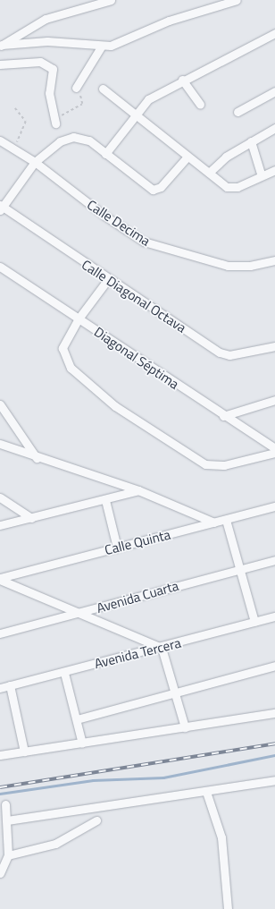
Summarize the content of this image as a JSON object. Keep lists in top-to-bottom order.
{
  "streets": {
    "street": [
      "Calle Decima",
      "Calle Diagonal Octava",
      "Diagonal Séptima",
      "Calle Quinta",
      "Avenida Cuarta",
      "Avenida Tercera"
    ]
  }
}
